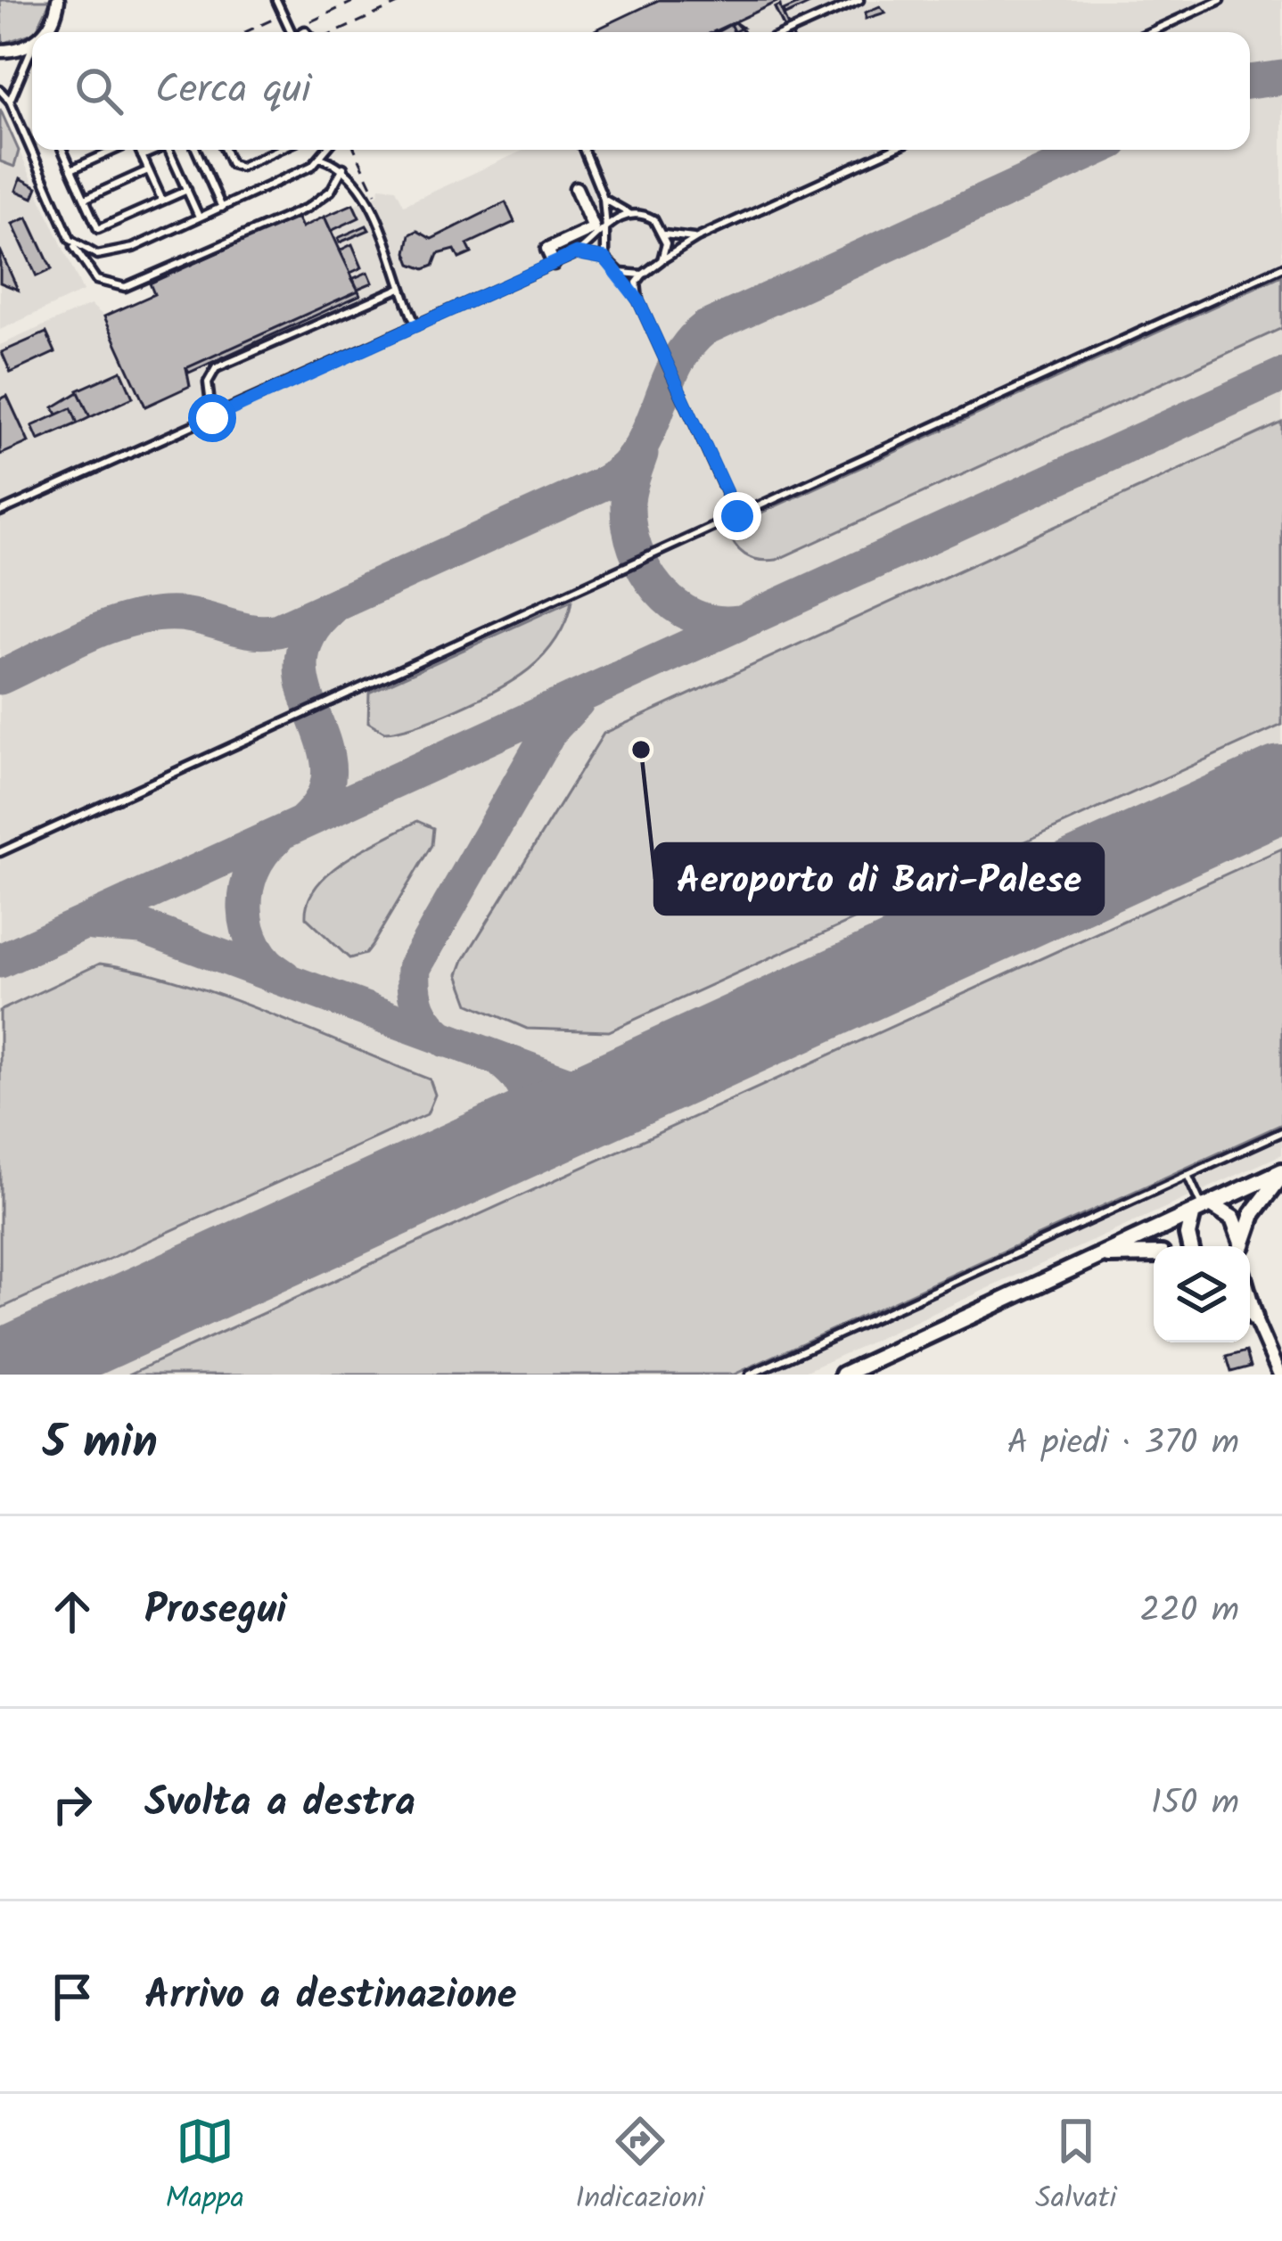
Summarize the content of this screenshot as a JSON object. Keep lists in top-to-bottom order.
{
  "places": ["Aeroporto di Bari-Palese"],
  "page": {
    "search": "Cerca qui",
    "heading": ["5 min", "A piedi · 370 m"],
    "list": [
      ["Prosegui", "220 m"],
      ["Svolta a destra", "150 m"],
      "Arrivo a destinazione"
    ],
    "nav": ["Mappa", "Indicazioni", "Salvati"]
  }
}
